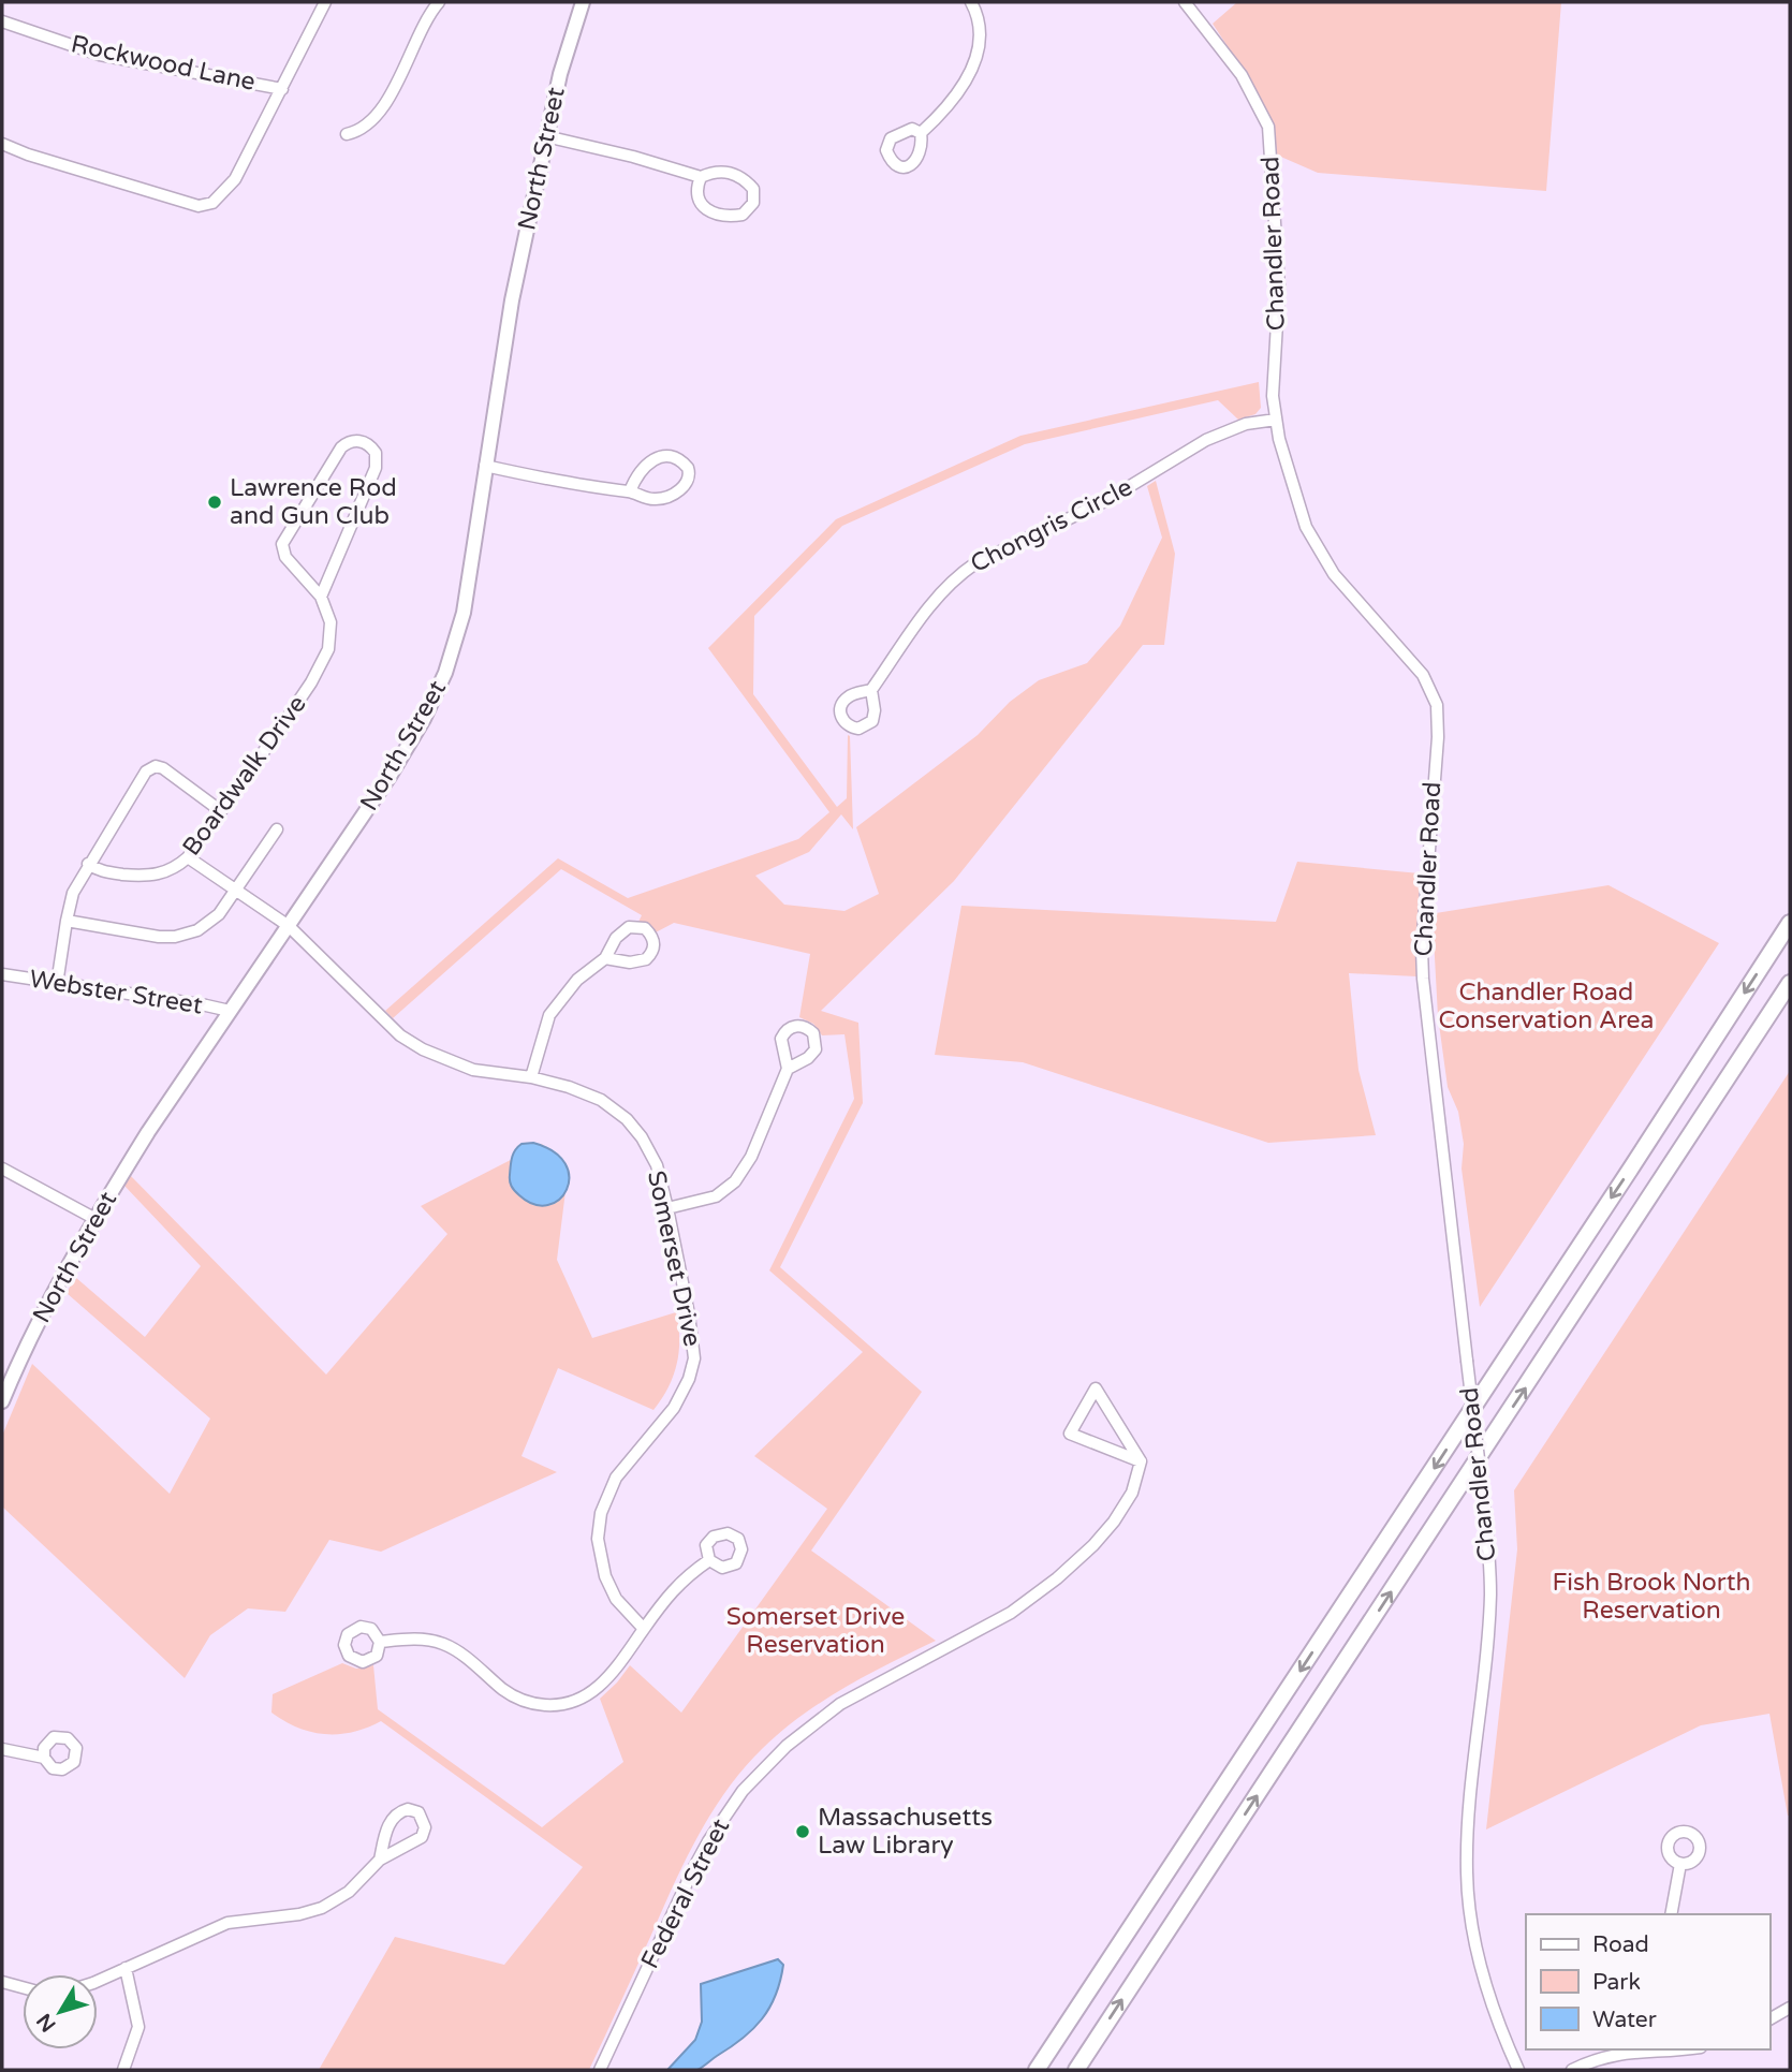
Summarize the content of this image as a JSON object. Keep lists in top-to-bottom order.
{
  "streets": {
    "main road": ["North Street"],
    "street": [
      "Rockwood Lane",
      "Chandler Road",
      "Chongris Circle",
      "Boardwalk Drive",
      "Webster Street",
      "Somerset Drive",
      "Federal Street"
    ]
  },
  "crossings": [
    ["North Street", "Webster Street"],
    ["North Street", "Somerset Drive"],
    ["Chandler Road", "Chongris Circle"],
    ["Boardwalk Drive", "Somerset Drive"]
  ],
  "parks": ["Chandler Road Conservation Area", "Fish Brook North Reservation", "Somerset Drive Reservation"],
  "places": ["Lawrence Rod and Gun Club", "Massachusetts Law Library"],
  "legend": ["Road", "Park", "Water"],
  "north": "bottom left"
}
